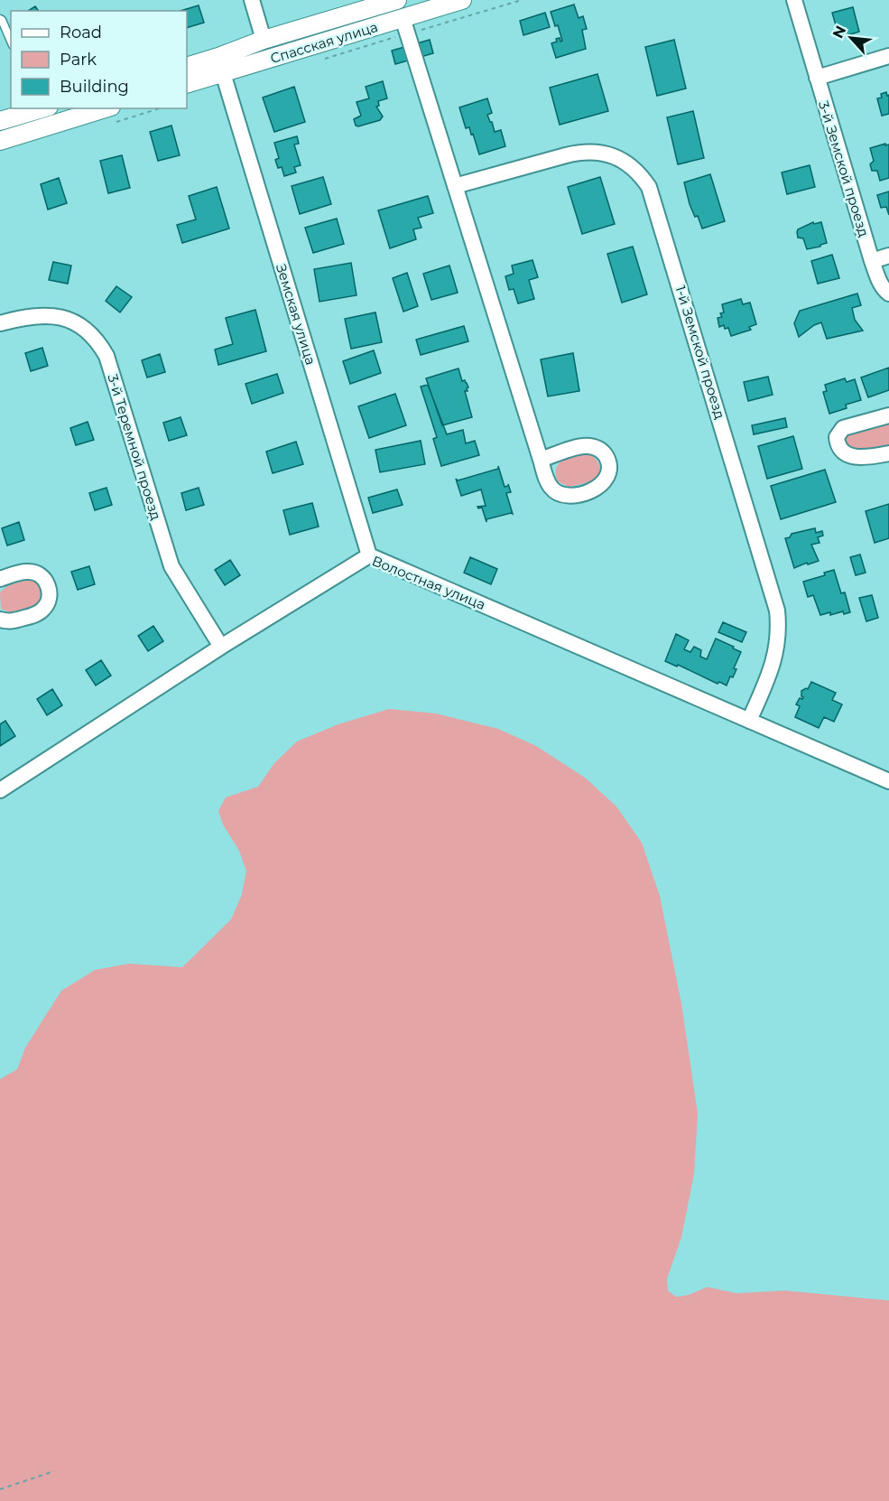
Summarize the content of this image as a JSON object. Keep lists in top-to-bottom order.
{
  "streets": {
    "street": [
      "Спасская улица",
      "3-й Земской проезд",
      "Земская улица",
      "1-й Земской проезд",
      "3-й Теремной проезд",
      "Волостная улица"
    ]
  },
  "crossings": [
    ["Спасская улица", "Земская улица"],
    ["Земская улица", "Волостная улица"],
    ["1-й Земской проезд", "Волостная улица"],
    ["3-й Теремной проезд", "Волостная улица"]
  ],
  "legend": ["Road", "Park", "Building"],
  "north": "top left"
}
